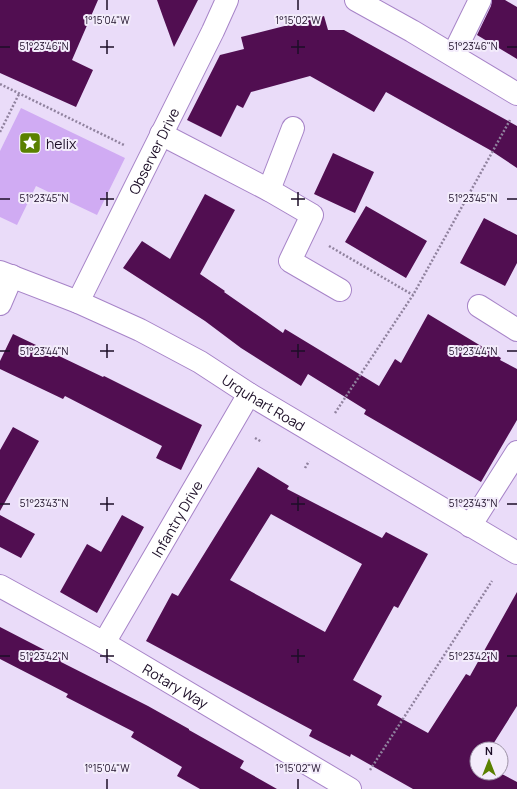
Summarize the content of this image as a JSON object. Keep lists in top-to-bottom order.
{
  "streets": {
    "street": [
      "Observer Drive",
      "Urquhart Road",
      "Infantry Drive",
      "Rotary Way"
    ]
  },
  "crossings": [
    ["Observer Drive", "Urquhart Road"],
    ["Urquhart Road", "Infantry Drive"],
    ["Infantry Drive", "Rotary Way"]
  ],
  "places": {
    "place": ["helix"]
  },
  "north": "top",
  "coordinates": [
    "1°15'04\"W",
    "1°15'02\"W",
    "51°23'46\"N",
    "51°23'45\"N",
    "51°23'44\"N",
    "51°23'43\"N",
    "51°23'42\"N"
  ]
}
